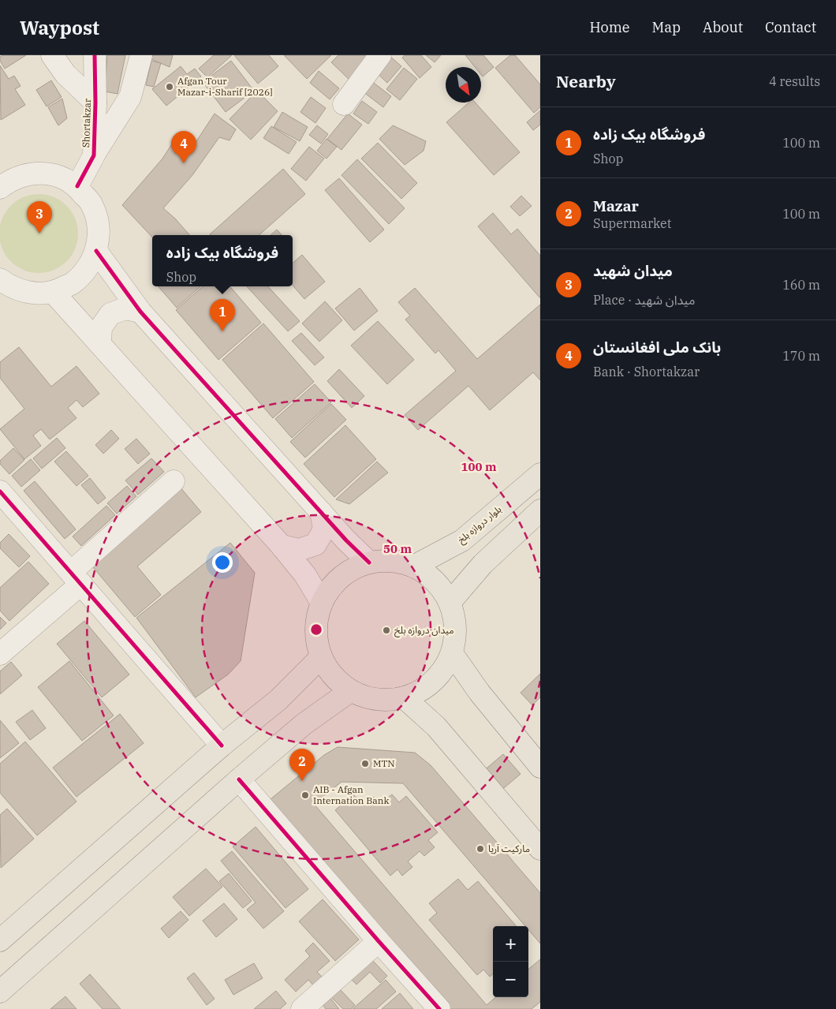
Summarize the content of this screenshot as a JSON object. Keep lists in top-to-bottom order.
{
  "streets": {
    "main road": ["بلوار دروازه بلخ"],
    "street": ["Shortakzar"]
  },
  "places": [
    "Afgan Tour Mazar-i-Sharif [2026]",
    "میدان دروازه بلخ",
    "MTN",
    "AIB - Afgan Internation Bank",
    "مارکیت آریا"
  ],
  "north": "bottom right",
  "page": {
    "header": "Waypost",
    "nav": [
      "Home",
      "Map",
      "About",
      "Contact"
    ],
    "heading": ["Nearby", "4 results"],
    "list": [
      {
        "mark": "1",
        "name": "فروشگاه بیک زاده",
        "note": "Shop",
        "value": "100 m"
      },
      {
        "mark": "2",
        "name": "Mazar",
        "note": "Supermarket",
        "value": "100 m"
      },
      {
        "mark": "3",
        "name": "میدان شهید",
        "note": "Place · میدان شهید",
        "value": "160 m"
      },
      {
        "mark": "4",
        "name": "بانک ملی افغانستان",
        "note": "Bank · Shortakzar",
        "value": "170 m"
      }
    ],
    "pins": [
      "4",
      "3",
      "1",
      "2"
    ],
    "popup": ["فروشگاه بیک زاده", "Shop"],
    "map_buttons": ["+", "−"]
  },
  "rings": ["100 m", "50 m"]
}
